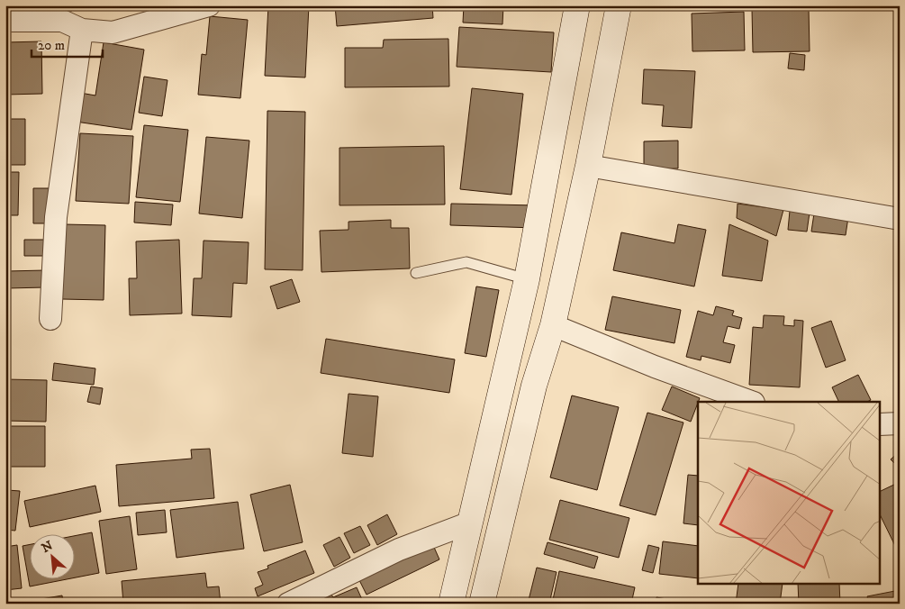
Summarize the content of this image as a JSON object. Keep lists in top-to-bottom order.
{
  "scale_bar": "20 m",
  "north": "top left"
}
